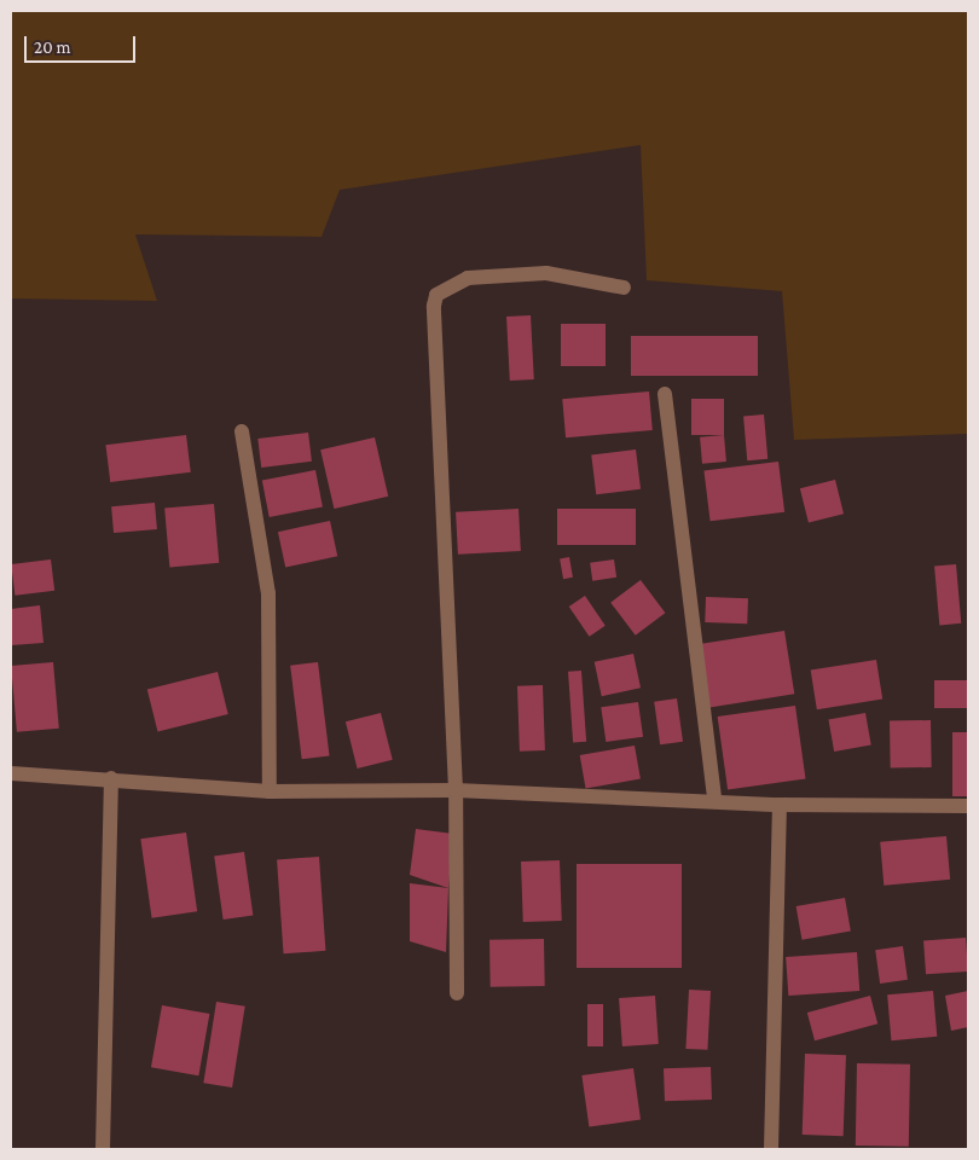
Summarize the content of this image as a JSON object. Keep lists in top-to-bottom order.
{
  "scale_bar": "20 m"
}
